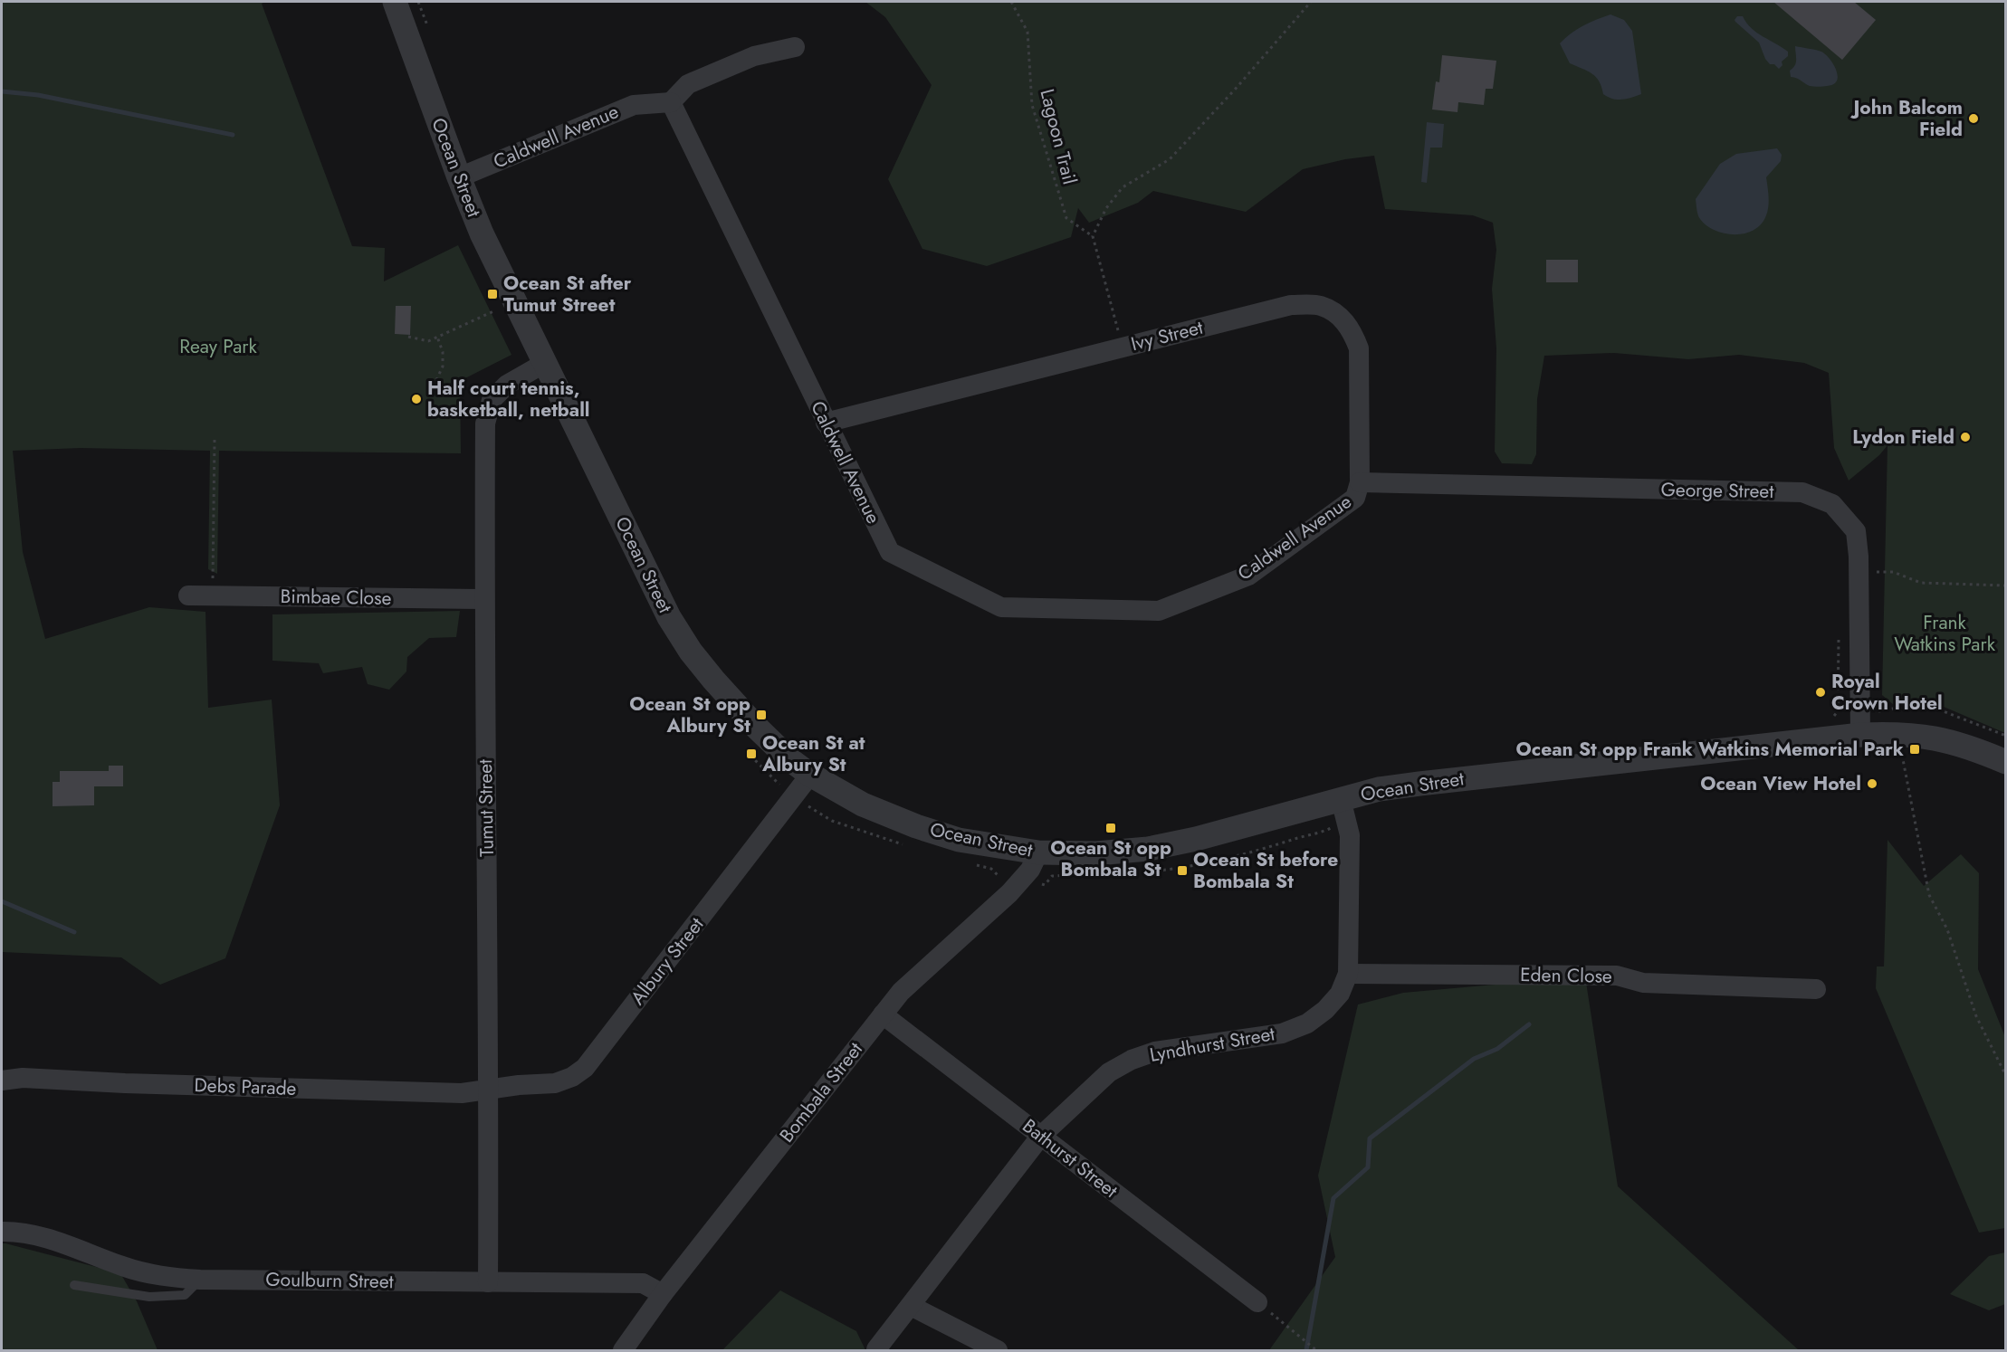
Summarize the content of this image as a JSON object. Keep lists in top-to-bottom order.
{
  "streets": {
    "street": [
      "Caldwell Avenue",
      "Ocean Street",
      "Ivy Street",
      "George Street",
      "Bimbae Close",
      "Tumut Street",
      "Albury Street",
      "Eden Close",
      "Lyndhurst Street",
      "Debs Parade",
      "Bombala Street",
      "Bathurst Street",
      "Goulburn Street"
    ],
    "path": ["Lagoon Trail"]
  },
  "crossings": [
    ["Caldwell Avenue", "Ocean Street"],
    ["Caldwell Avenue", "Ivy Street"],
    ["Caldwell Avenue", "George Street"],
    ["Ocean Street", "George Street"],
    ["Ocean Street", "Tumut Street"],
    ["Ocean Street", "Albury Street"],
    ["Ocean Street", "Lyndhurst Street"],
    ["Ocean Street", "Bombala Street"],
    ["Ivy Street", "George Street"],
    ["Bimbae Close", "Tumut Street"],
    ["Tumut Street", "Albury Street"],
    ["Tumut Street", "Debs Parade"],
    ["Tumut Street", "Goulburn Street"],
    ["Albury Street", "Debs Parade"],
    ["Eden Close", "Lyndhurst Street"],
    ["Lyndhurst Street", "Bathurst Street"],
    ["Bombala Street", "Bathurst Street"],
    ["Bombala Street", "Goulburn Street"]
  ],
  "parks": ["Reay Park", "Frank Watkins Park"],
  "places": {
    "other": [
      "John Balcom Field",
      "Half court tennis, basketball, netball",
      "Lydon Field",
      "Royal Crown Hotel",
      "Ocean View Hotel"
    ],
    "transit": [
      "Ocean St after Tumut Street",
      "Ocean St opp Albury St",
      "Ocean St opp Frank Watkins Memorial Park",
      "Ocean St at Albury St",
      "Ocean St opp Bombala St",
      "Ocean St before Bombala St"
    ]
  }
}
